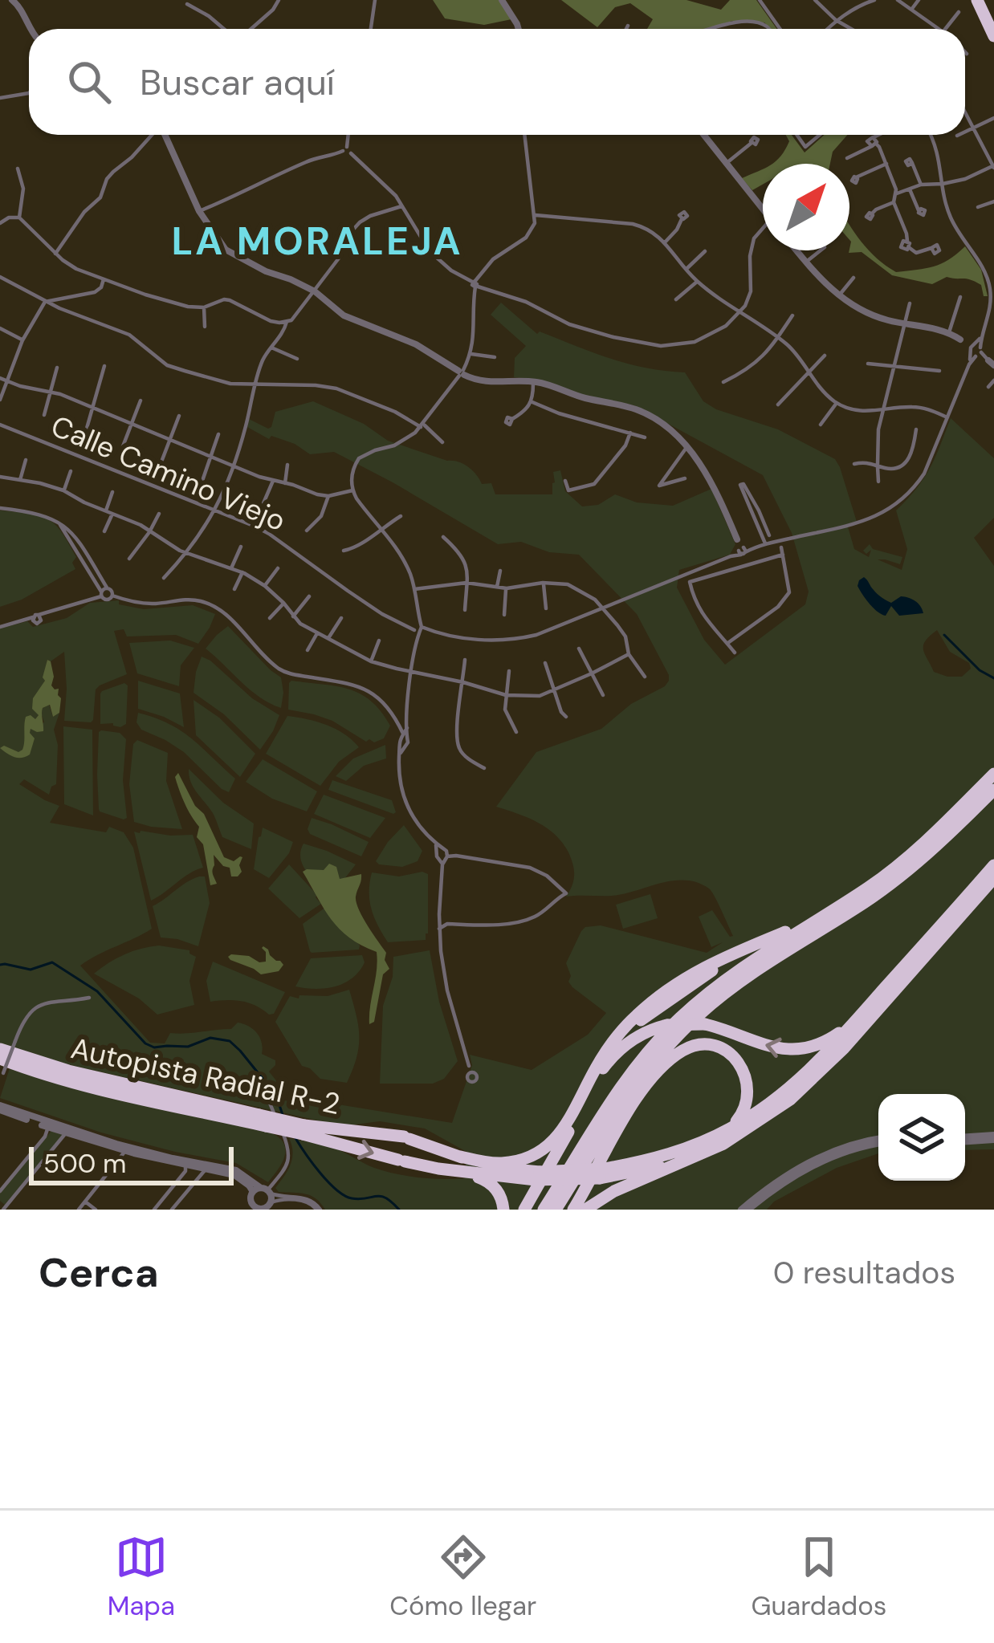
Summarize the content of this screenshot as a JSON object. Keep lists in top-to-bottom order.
{
  "streets": {
    "highway": ["Autopista Radial R-2"],
    "street": ["Calle Camino Viejo"]
  },
  "districts": ["LA MORALEJA"],
  "scale_bar": "500 m",
  "north": "top right",
  "page": {
    "search": "Buscar aquí",
    "scale": "500 m",
    "heading": ["Cerca", "0 resultados"],
    "nav": ["Mapa", "Cómo llegar", "Guardados"]
  }
}
